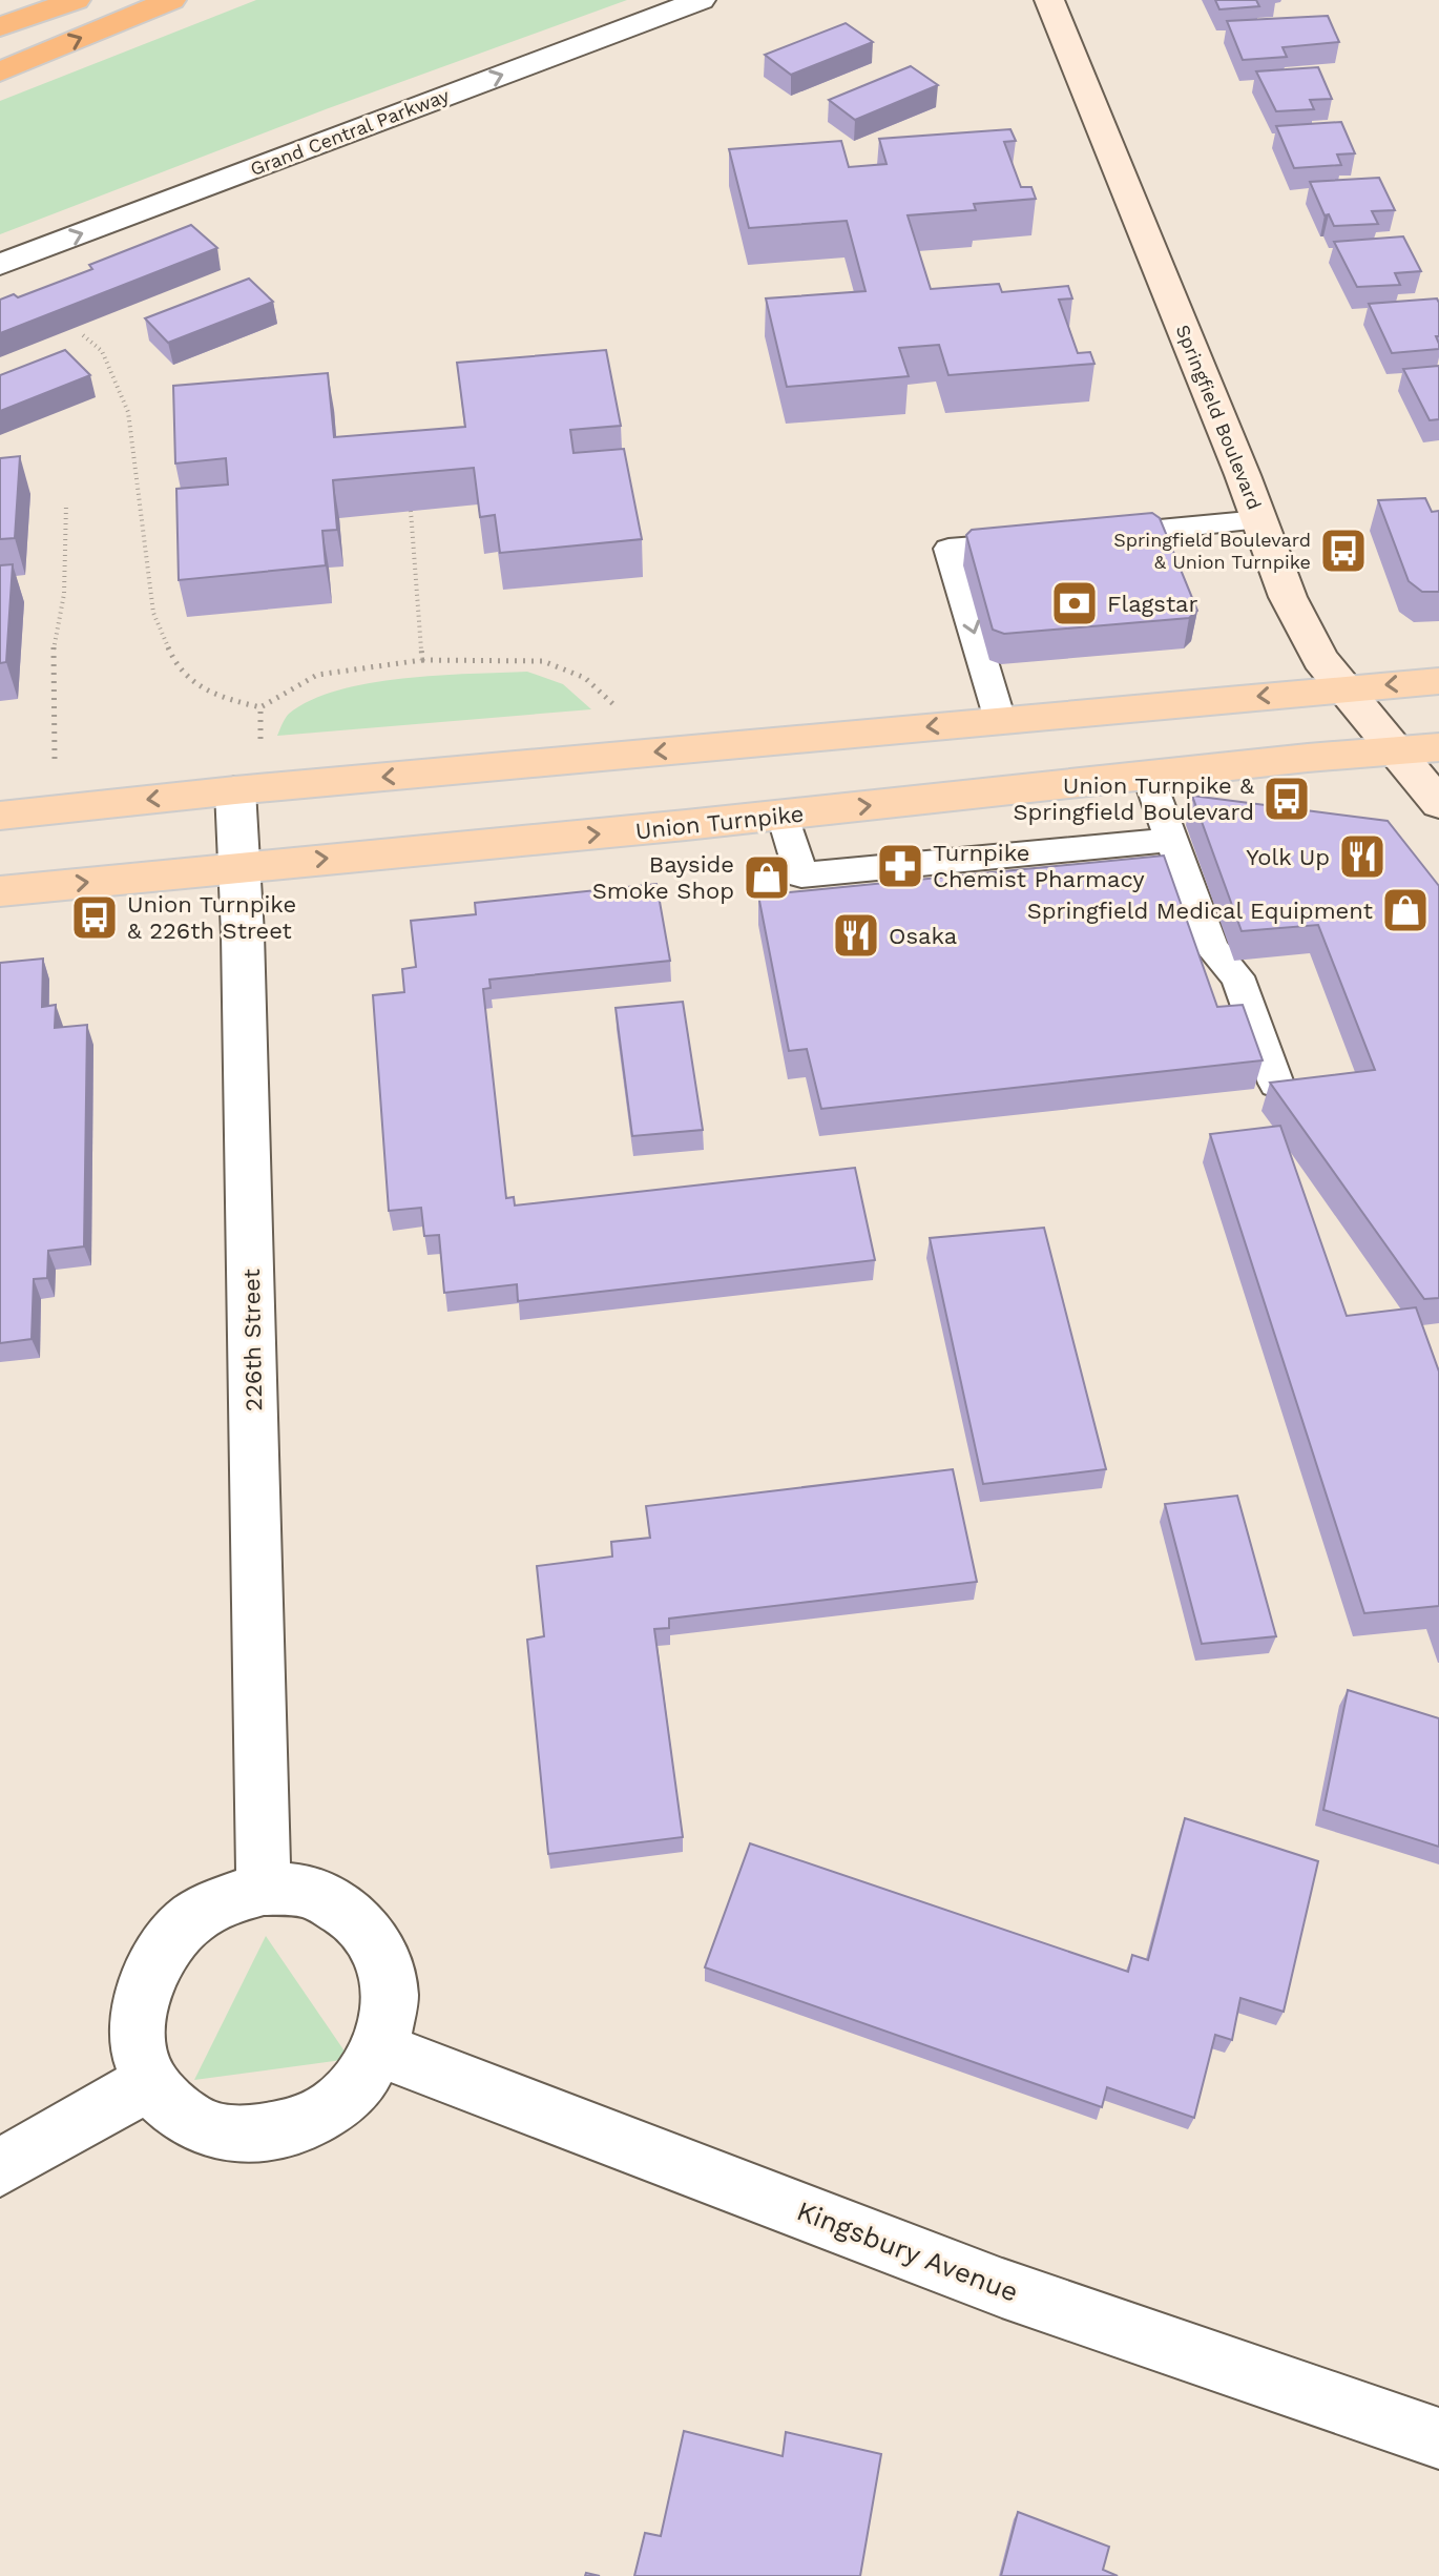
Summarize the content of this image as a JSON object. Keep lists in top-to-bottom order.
{
  "streets": {
    "main road": ["Springfield Boulevard", "Union Turnpike"],
    "street": ["Grand Central Parkway", "226th Street", "Kingsbury Avenue"]
  },
  "crossings": [
    ["Springfield Boulevard", "Union Turnpike"],
    ["Union Turnpike", "226th Street"],
    ["226th Street", "Kingsbury Avenue"]
  ],
  "one_way": ["Grand Central Parkway"],
  "places": {
    "bus stop": ["Springfield Boulevard & Union Turnpike", "Union Turnpike & Springfield Boulevard", "Union Turnpike & 226th Street"],
    "bank": ["Flagstar"],
    "restaurant": ["Yolk Up", "Osaka"],
    "pharmacy": ["Turnpike Chemist Pharmacy"],
    "shop": ["Bayside Smoke Shop", "Springfield Medical Equipment"]
  }
}
